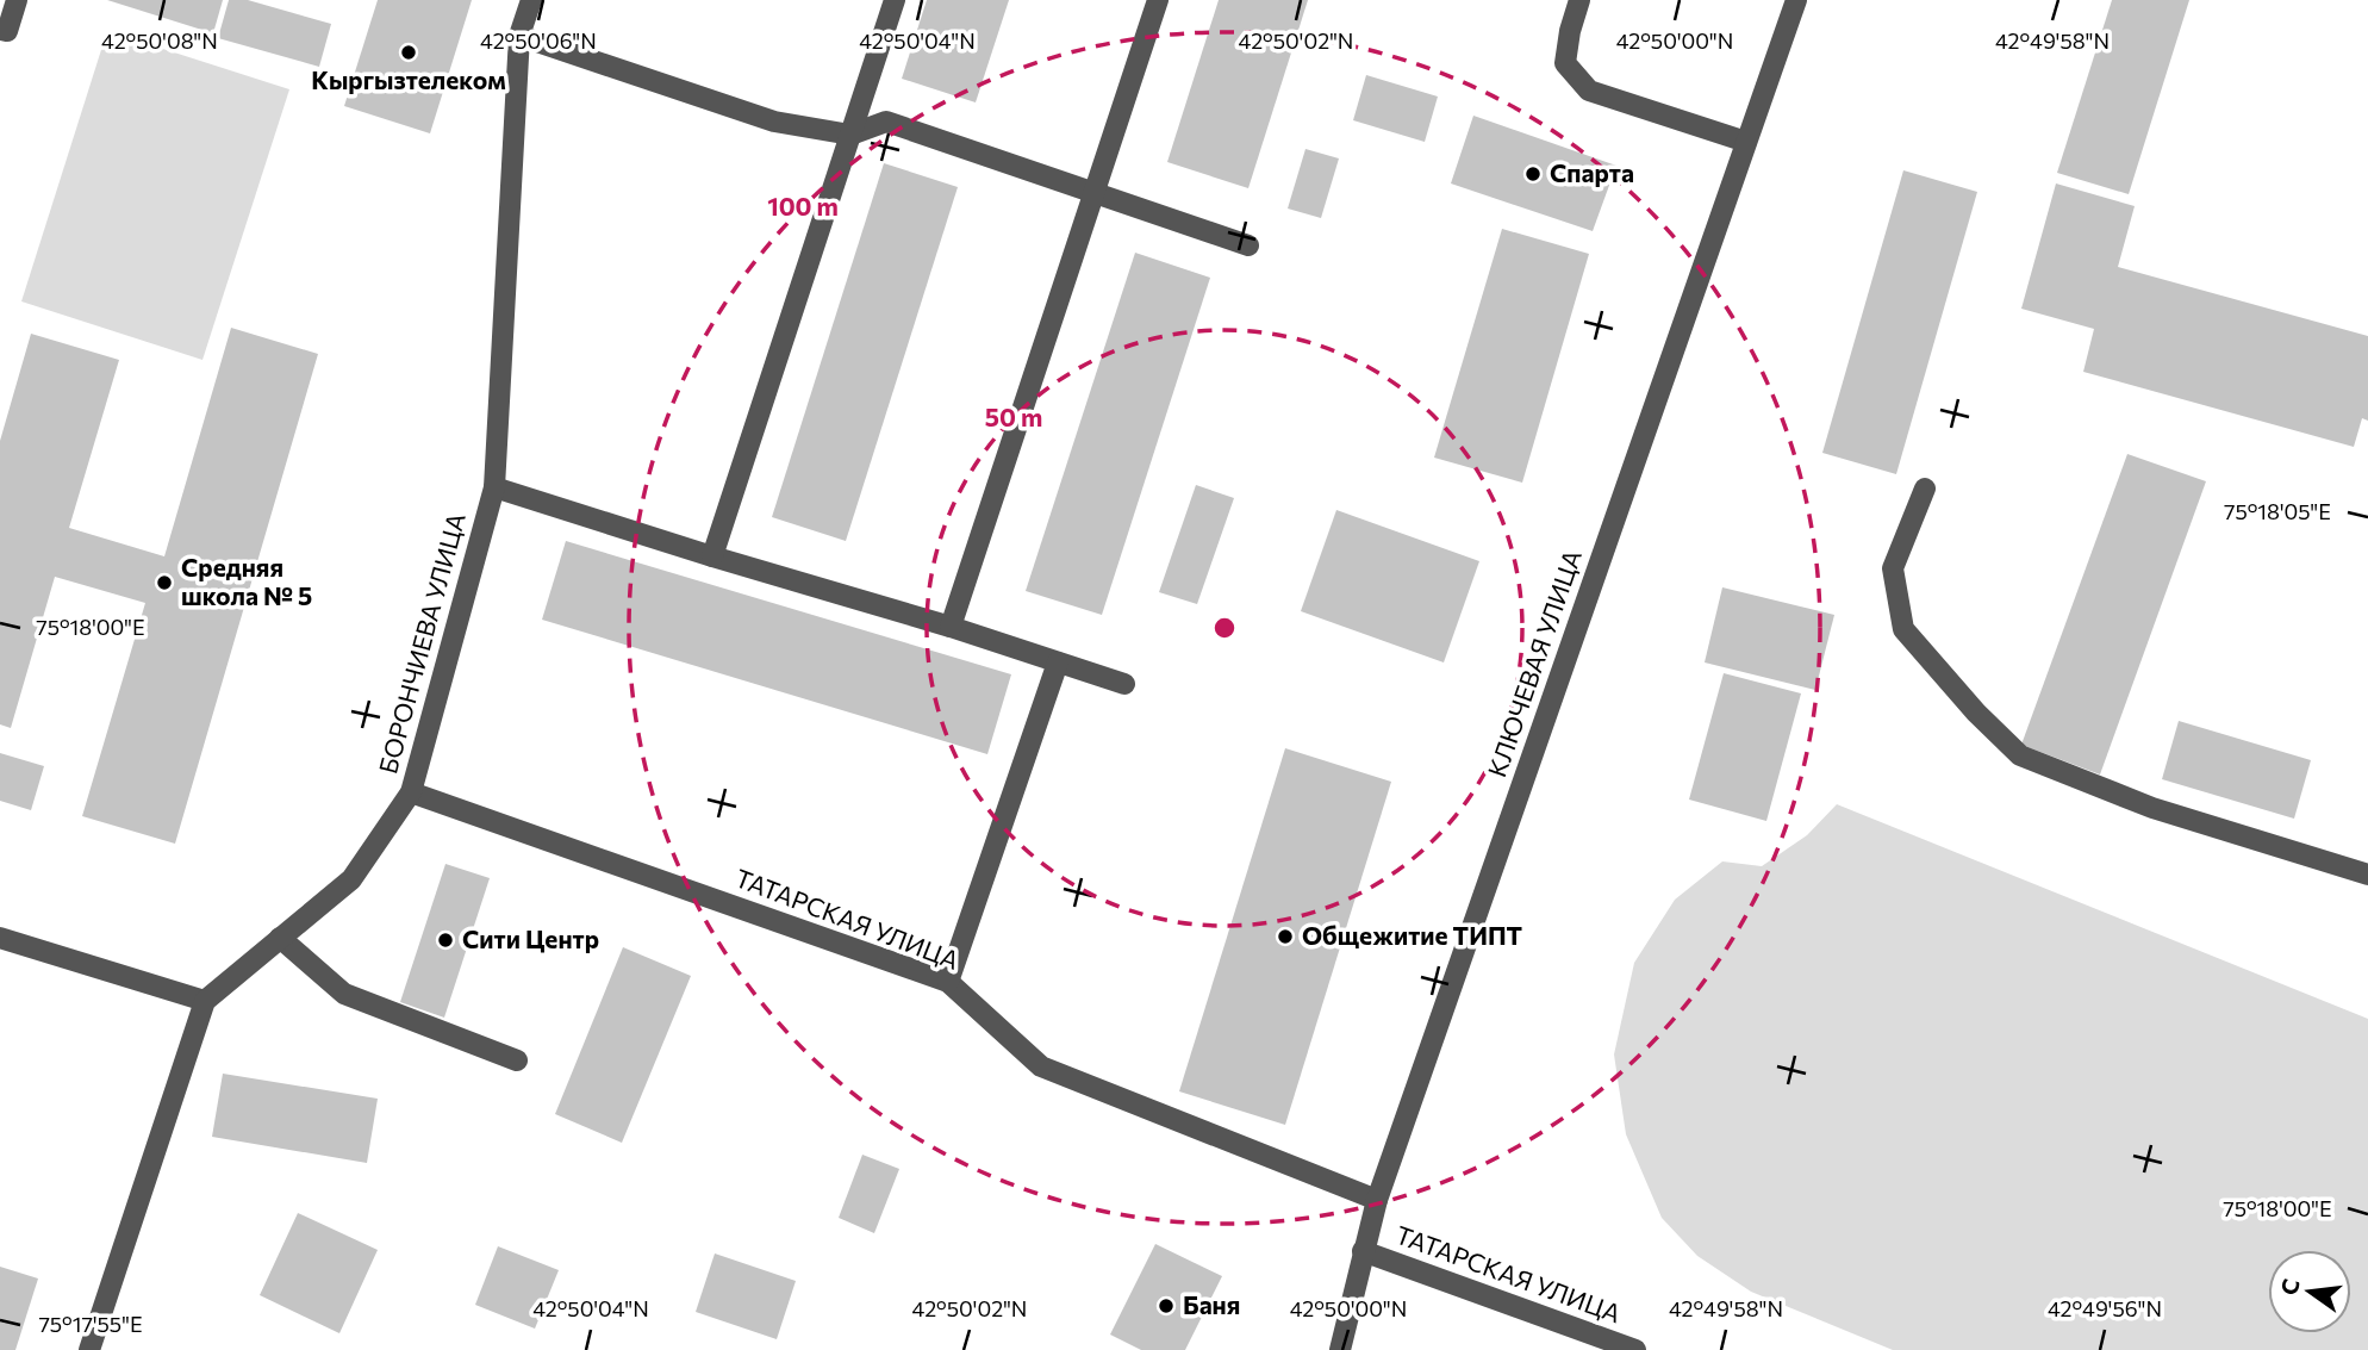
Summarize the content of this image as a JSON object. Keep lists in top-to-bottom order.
{
  "streets": {
    "street": ["БОРОНЧИЕВА УЛИЦА", "КЛЮЧЕВАЯ УЛИЦА", "ТАТАРСКАЯ УЛИЦА"]
  },
  "crossings": [
    ["БОРОНЧИЕВА УЛИЦА", "ТАТАРСКАЯ УЛИЦА"],
    ["КЛЮЧЕВАЯ УЛИЦА", "ТАТАРСКАЯ УЛИЦА"]
  ],
  "places": [
    "Кыргызтелеком",
    "Спарта",
    "Средняя школа № 5",
    "Общежитие ТИПТ",
    "Сити Центр",
    "Баня"
  ],
  "north": "left",
  "coordinates": [
    "42°50'08\"N",
    "42°50'06\"N",
    "42°50'04\"N",
    "42°50'02\"N",
    "42°50'00\"N",
    "42°49'58\"N",
    "75°18'05\"E",
    "75°18'00\"E",
    "42°49'56\"N",
    "75°17'55\"E"
  ],
  "rings": ["100 m", "50 m"]
}
